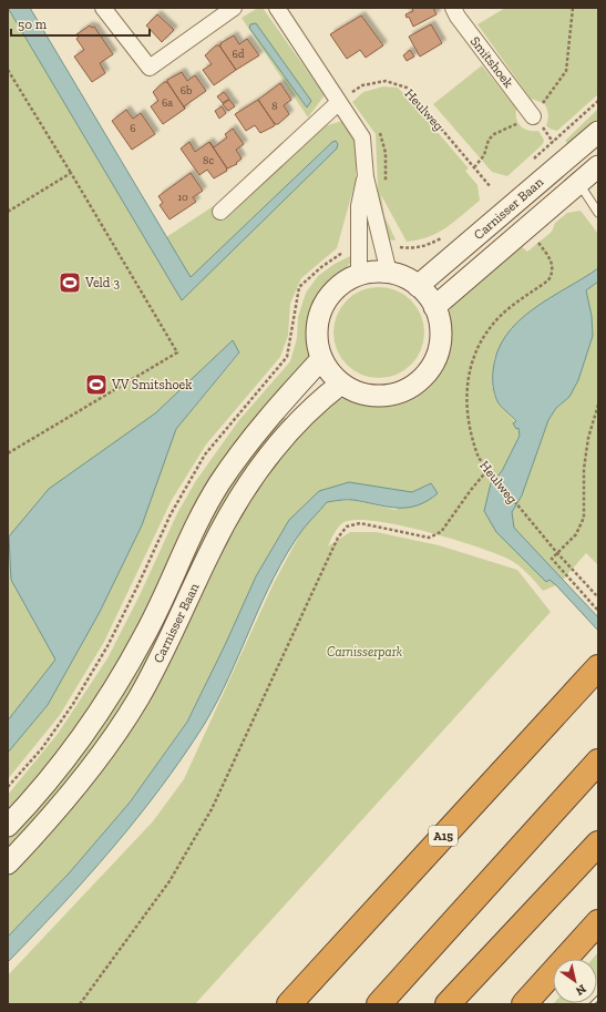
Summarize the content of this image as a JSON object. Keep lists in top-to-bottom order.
{
  "streets": {
    "highway": ["A15"],
    "main road": ["Carnisser Baan"],
    "street": ["Smitshoek"],
    "path": ["Heulweg"]
  },
  "parks": ["Carnisserpark"],
  "places": {
    "sports": ["Veld 3", "VV Smitshoek"]
  },
  "house_numbers": [
    "6d",
    "6b",
    "6a",
    "8",
    "6",
    "8c",
    "10"
  ],
  "scale_bar": "50 m",
  "north": "bottom right"
}
